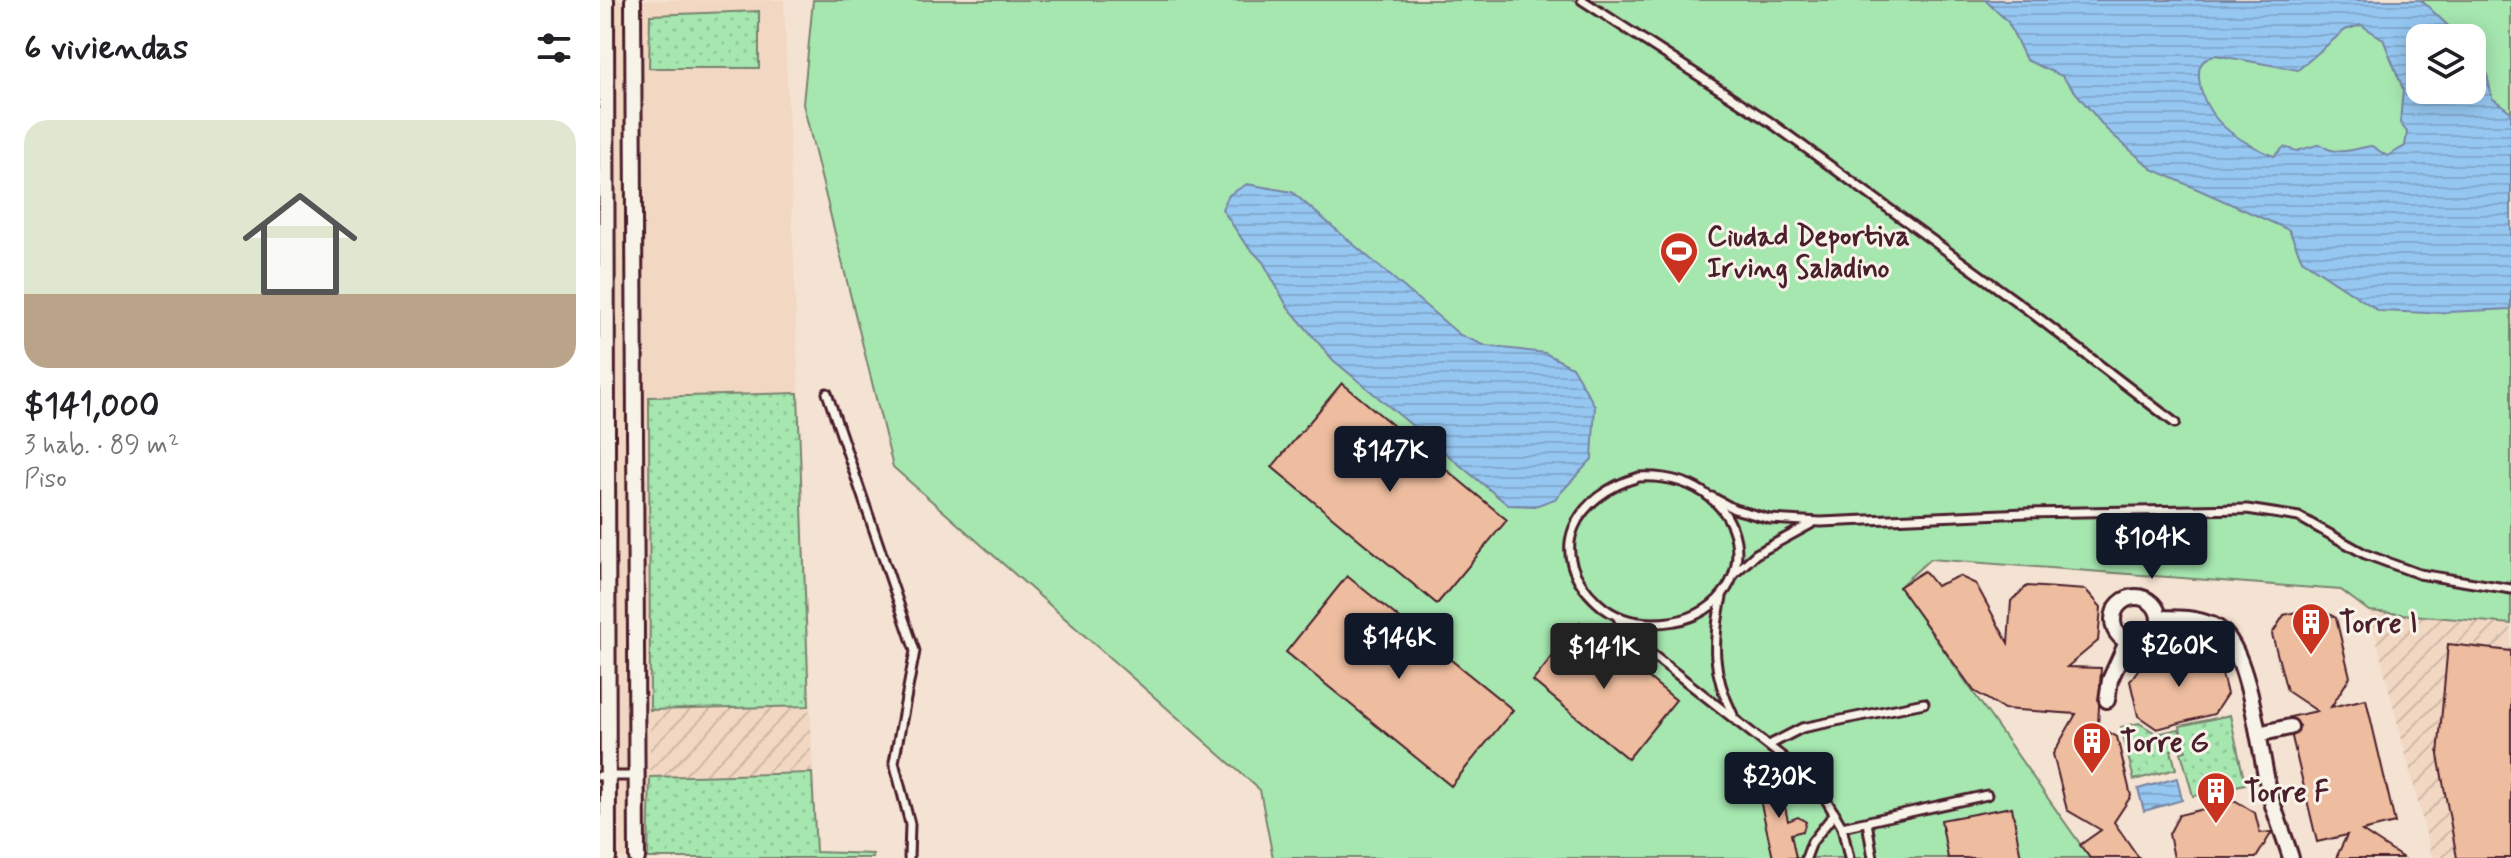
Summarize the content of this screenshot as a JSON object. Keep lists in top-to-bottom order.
{
  "places": {
    "sports": ["Ciudad Deportiva Irving Saladino"],
    "building": ["Torre I", "Torre G", "Torre F"]
  },
  "page": {
    "heading": "6 viviendas",
    "list": [
      {
        "name": "$141,000",
        "note": "3 hab. · 89 m² · Piso"
      }
    ],
    "price": [
      "$147K",
      "$104K",
      "$146K",
      "$260K",
      "$141K",
      "$230K"
    ]
  }
}
